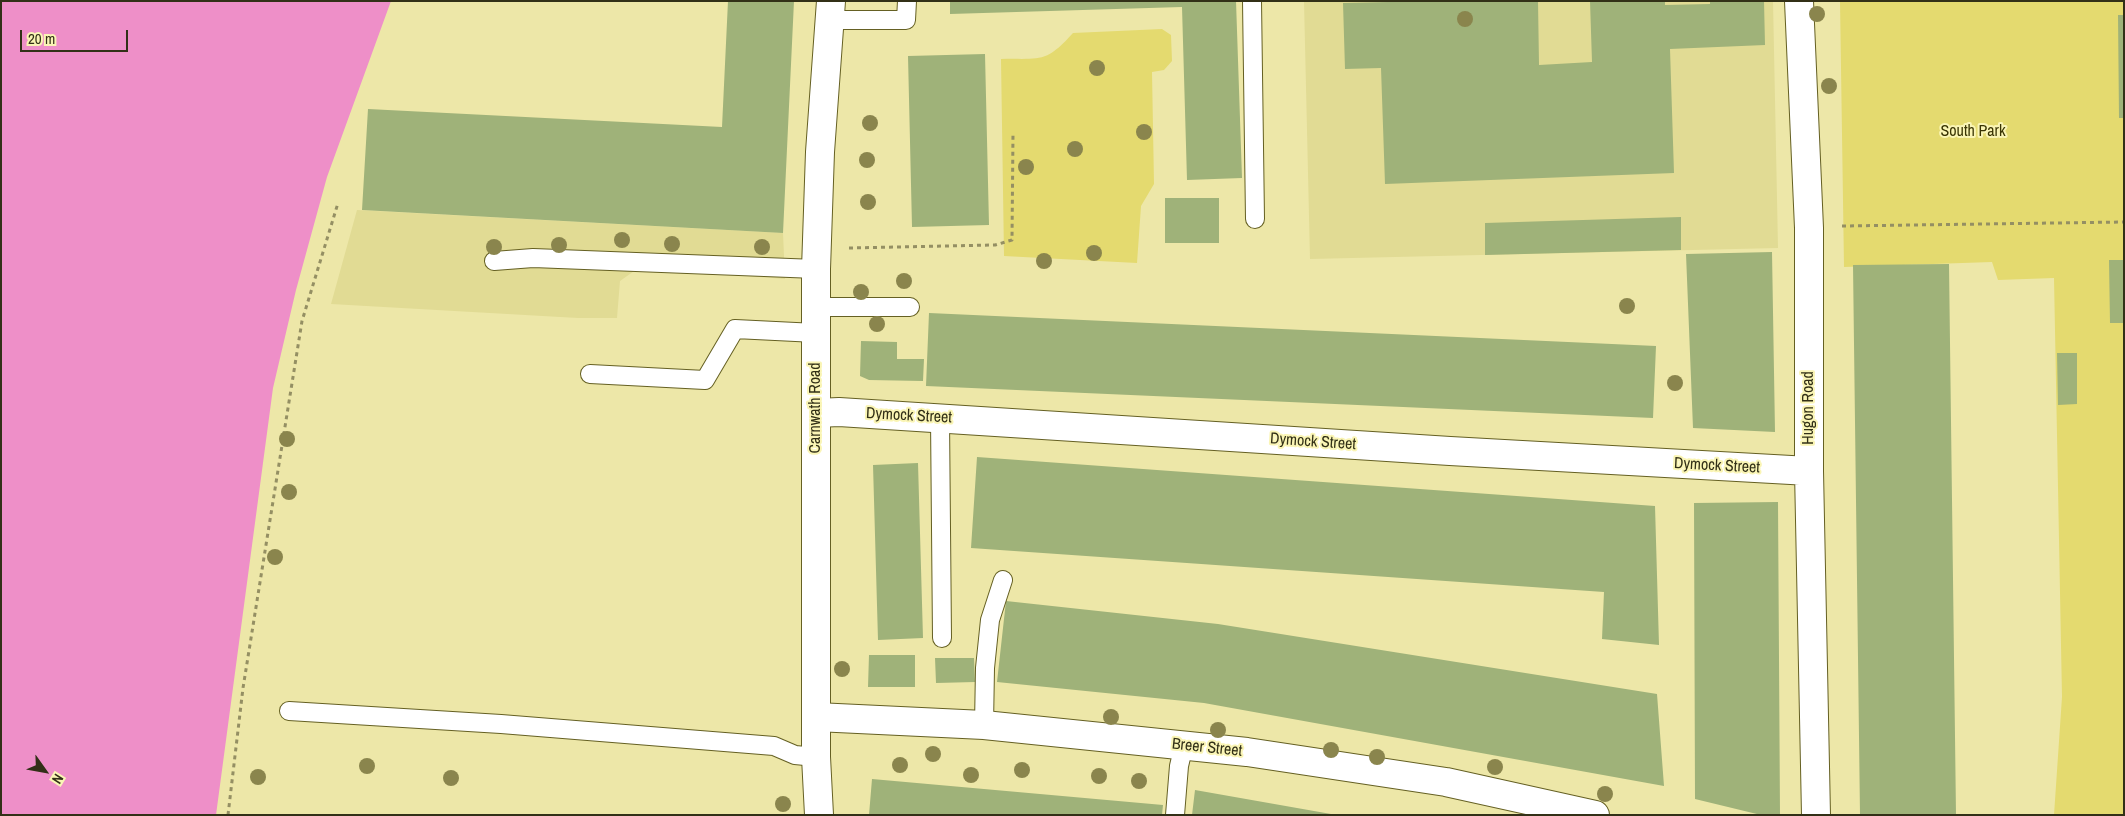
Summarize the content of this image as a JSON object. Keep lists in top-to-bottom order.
{
  "streets": {
    "street": [
      "Carnwath Road",
      "Hugon Road",
      "Dymock Street",
      "Breer Street"
    ]
  },
  "crossings": [
    ["Carnwath Road", "Dymock Street"],
    ["Carnwath Road", "Breer Street"],
    ["Hugon Road", "Dymock Street"]
  ],
  "parks": ["South Park"],
  "scale_bar": "20 m",
  "north": "bottom right"
}
